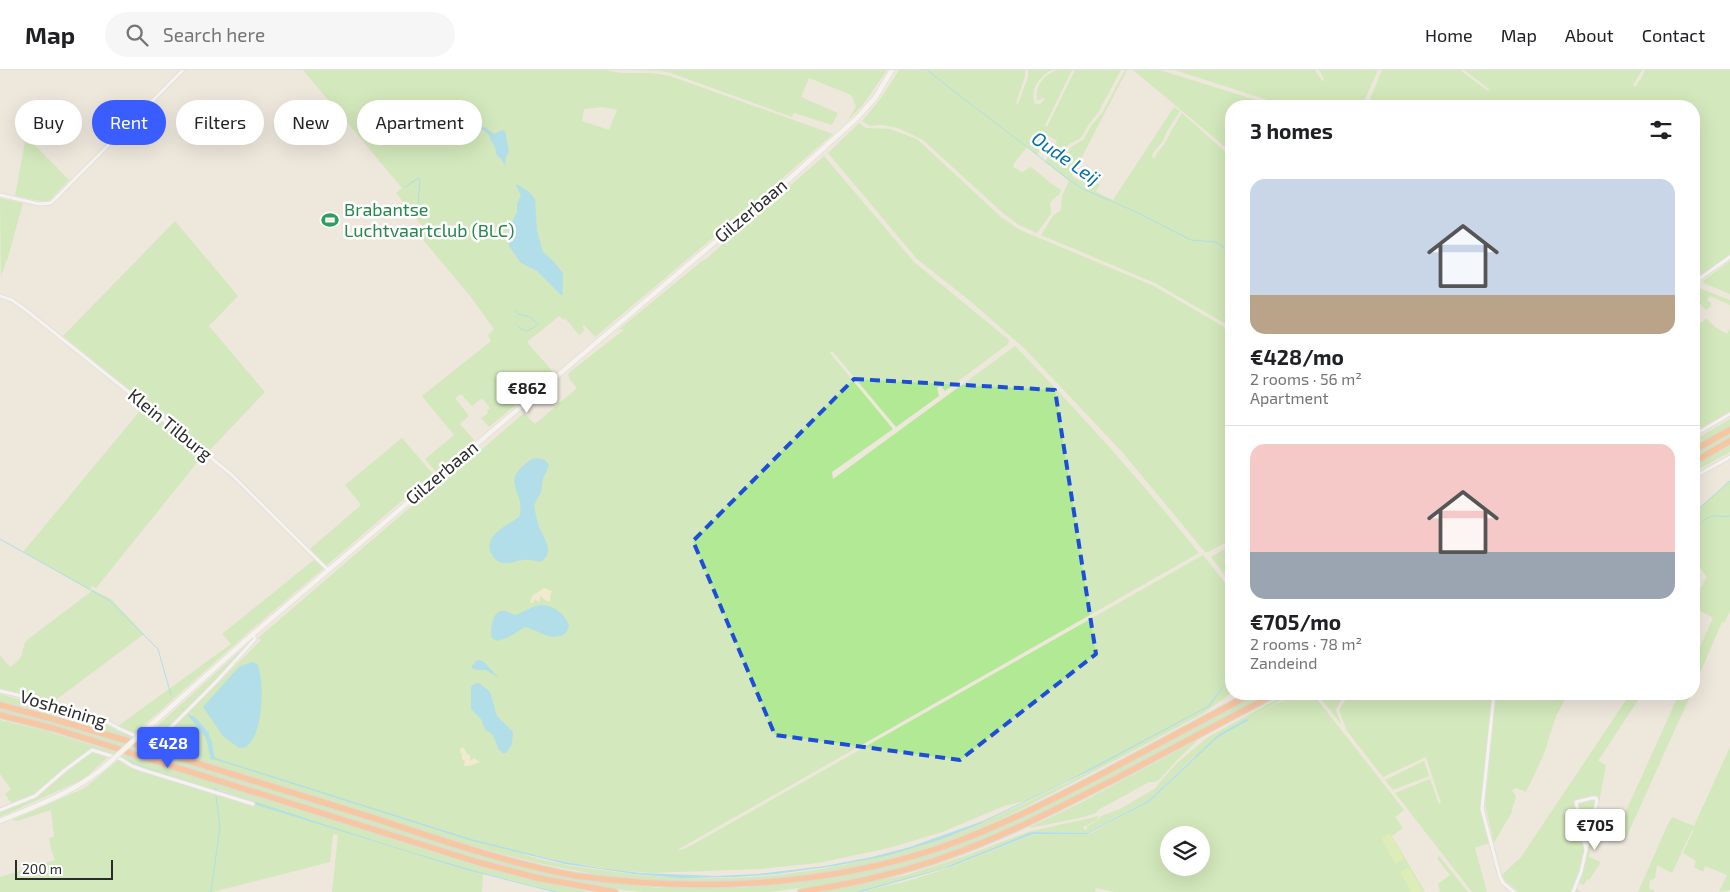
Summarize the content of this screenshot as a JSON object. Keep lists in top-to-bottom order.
{
  "streets": {
    "street": ["Gilzerbaan", "Klein Tilburg", "Vosheining"]
  },
  "crossings": [
    ["Gilzerbaan", "Klein Tilburg"],
    ["Gilzerbaan", "Vosheining"]
  ],
  "water": ["Oude Leij"],
  "places": {
    "sports": ["Brabantse Luchtvaartclub (BLC)"]
  },
  "scale_bar": "200 m",
  "page": {
    "header": "Map",
    "search": "Search here",
    "nav": [
      "Home",
      "Map",
      "About",
      "Contact"
    ],
    "chip": [
      "Buy",
      "Rent",
      "Filters",
      "New",
      "Apartment"
    ],
    "heading": "3 homes",
    "list": [
      {
        "name": "€428/mo",
        "note": "2 rooms · 56 m² · Apartment"
      },
      {
        "name": "€705/mo",
        "note": "2 rooms · 78 m² · Zandeind"
      }
    ],
    "price": ["€862", "€428", "€705"],
    "scale": "200 m"
  }
}
